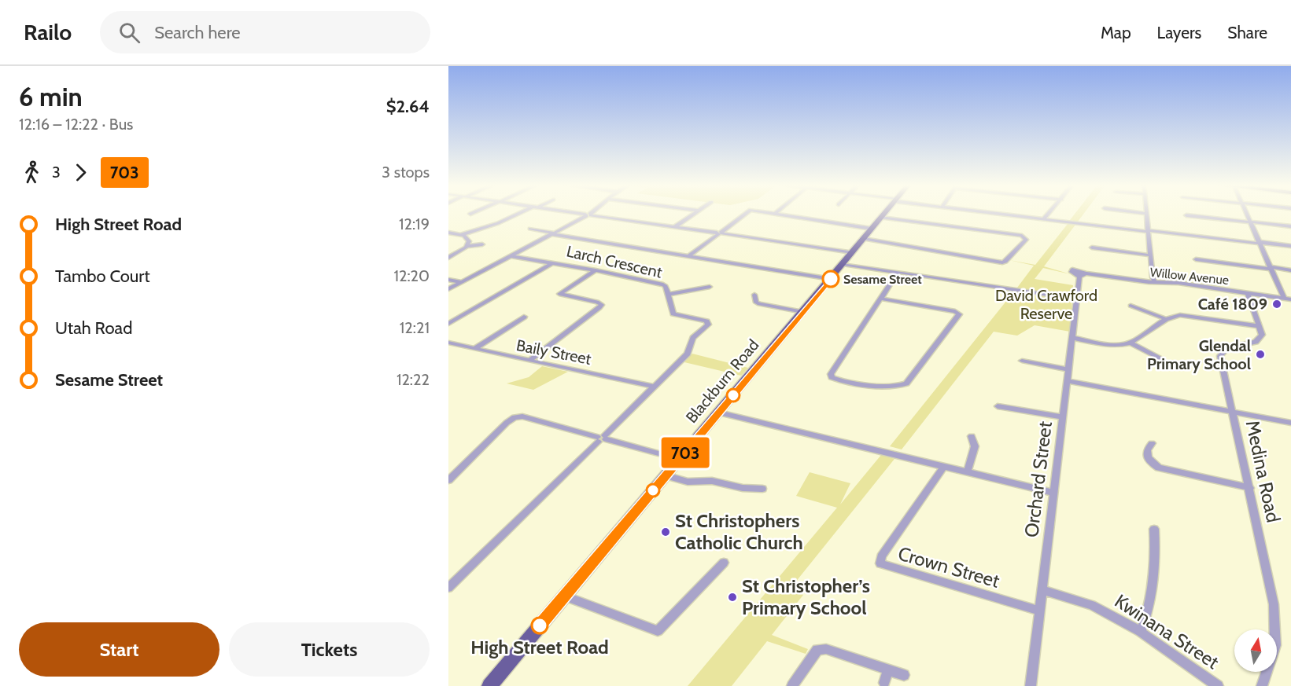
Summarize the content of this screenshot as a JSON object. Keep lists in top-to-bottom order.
{
  "streets": {
    "main road": ["Blackburn Road"],
    "street": [
      "Larch Crescent",
      "Willow Avenue",
      "Baily Street",
      "Medina Road",
      "Orchard Street",
      "Crown Street",
      "Kwinana Street"
    ]
  },
  "crossings": [
    ["Larch Crescent", "Baily Street"],
    ["Willow Avenue", "Orchard Street"],
    ["Orchard Street", "Crown Street"],
    ["Orchard Street", "Kwinana Street"]
  ],
  "parks": ["David Crawford Reserve"],
  "places": [
    "Sesame Street",
    "Café 1809",
    "Glendal Primary School",
    "St Christophers Catholic Church",
    "St Christopher’s Primary School",
    "High Street Road"
  ],
  "lines": ["bus line 703"],
  "north": "top",
  "page": {
    "header": "Railo",
    "search": "Search here",
    "nav": ["Map", "Layers", "Share"],
    "heading": ["6 min", "12:16 – 12:22 · Bus", "$2.64"],
    "on_map": "703",
    "legs": ["3", "703", "3 stops"],
    "list": [
      {
        "name": "High Street Road",
        "value": "12:19"
      },
      {
        "name": "Tambo Court",
        "value": "12:20"
      },
      {
        "name": "Utah Road",
        "value": "12:21"
      },
      {
        "name": "Sesame Street",
        "value": "12:22"
      }
    ],
    "buttons": ["Start", "Tickets"]
  }
}
